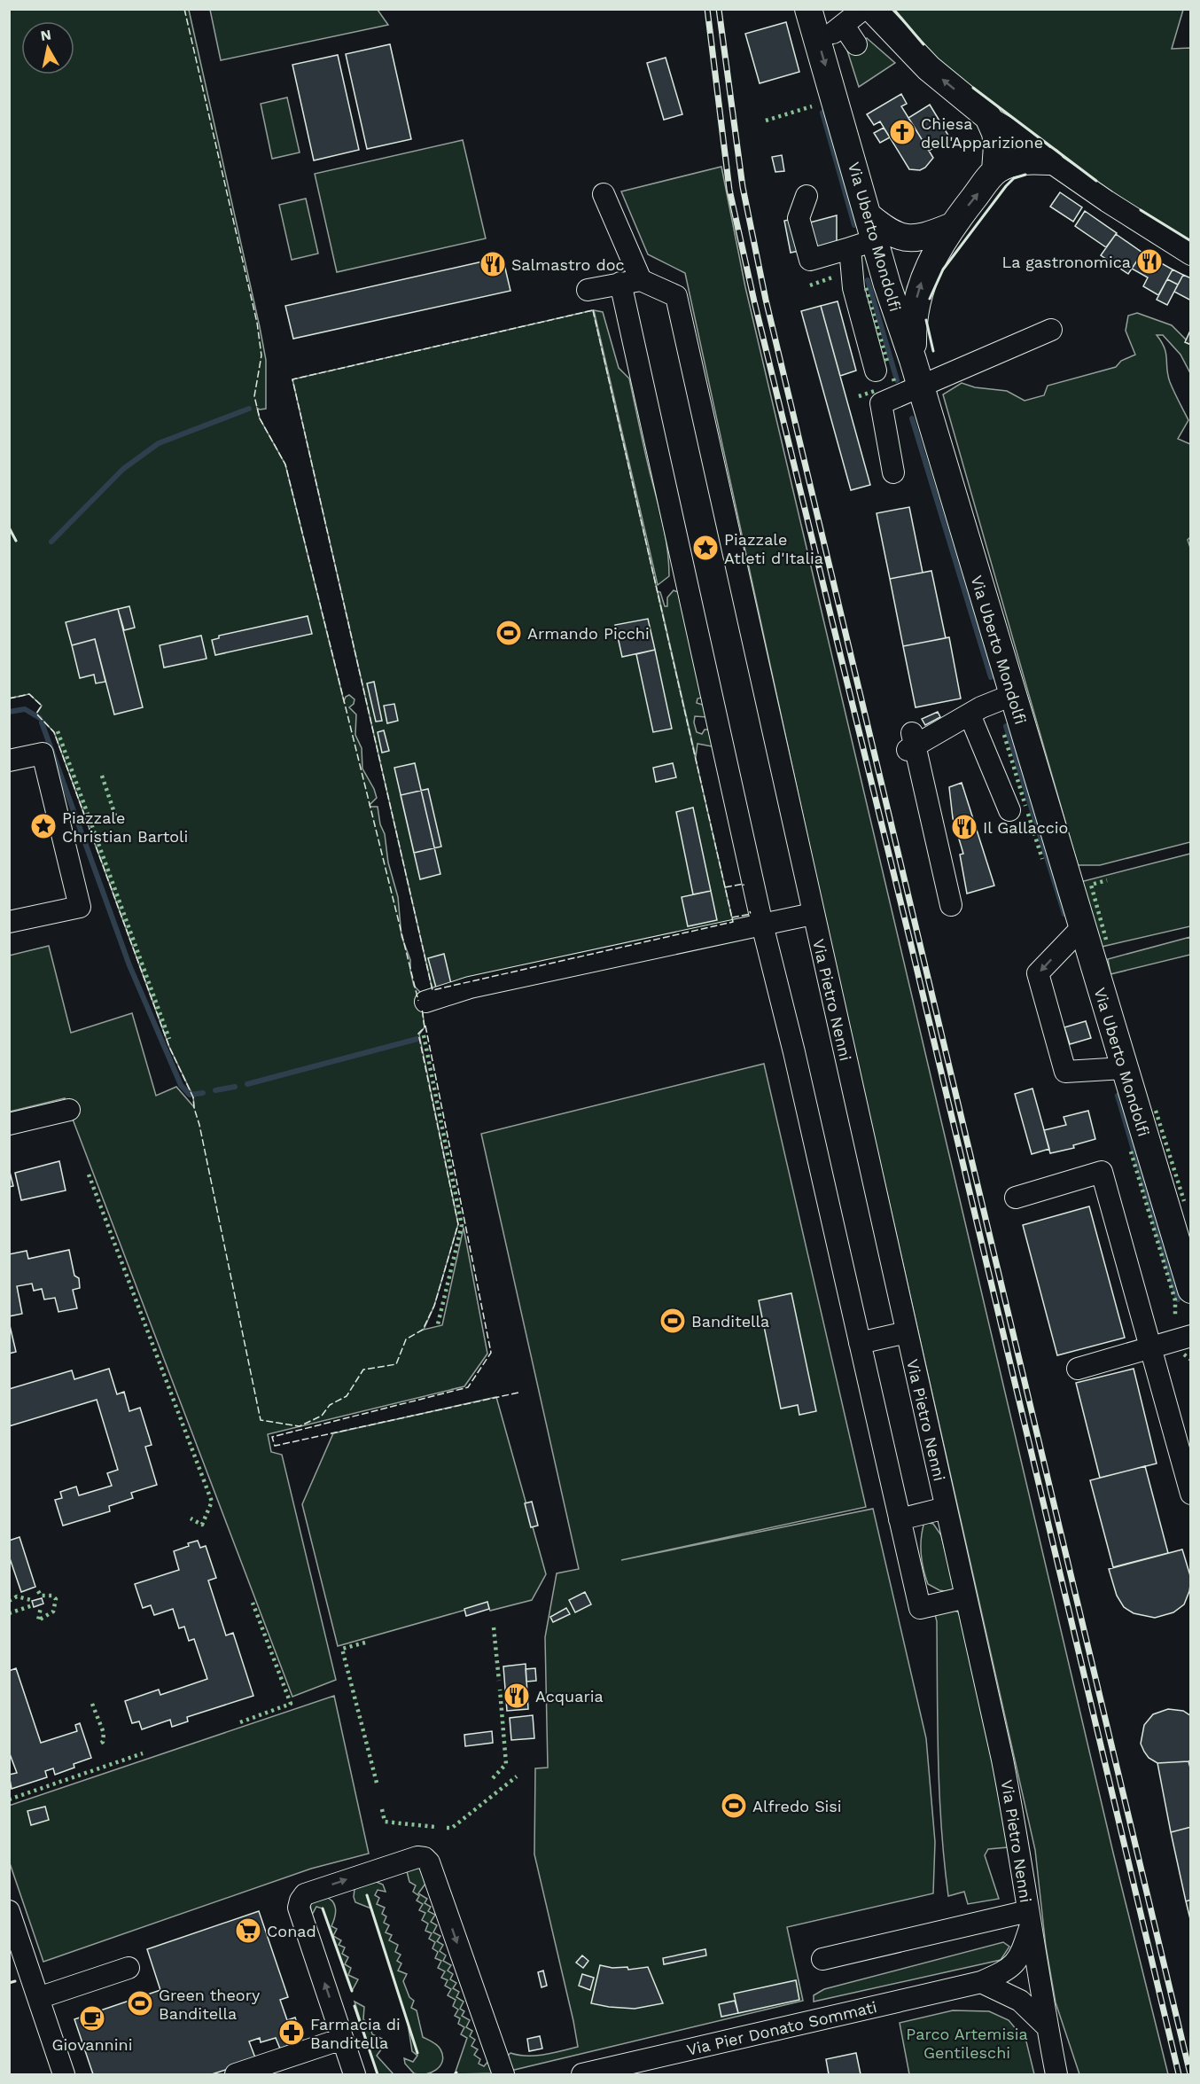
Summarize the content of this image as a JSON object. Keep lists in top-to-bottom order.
{
  "streets": {
    "main road": ["Via Uberto Mondolfi"],
    "street": ["Via Pietro Nenni", "Via Pier Donato Sommati"]
  },
  "crossings": [
    ["Via Pietro Nenni", "Via Pier Donato Sommati"]
  ],
  "parks": ["Parco Artemisia Gentileschi"],
  "places": {
    "church": ["Chiesa dell'Apparizione"],
    "restaurant": [
      "La gastronomica",
      "Salmastro doc",
      "Il Gallaccio",
      "Acquaria"
    ],
    "place": ["Piazzale Atleti d'Italia", "Piazzale Christian Bartoli"],
    "sports": [
      "Armando Picchi",
      "Banditella",
      "Alfredo Sisi",
      "Green theory Banditella"
    ],
    "supermarket": ["Conad"],
    "cafe": ["Giovannini"],
    "pharmacy": ["Farmacia di Banditella"]
  },
  "north": "top"
}
